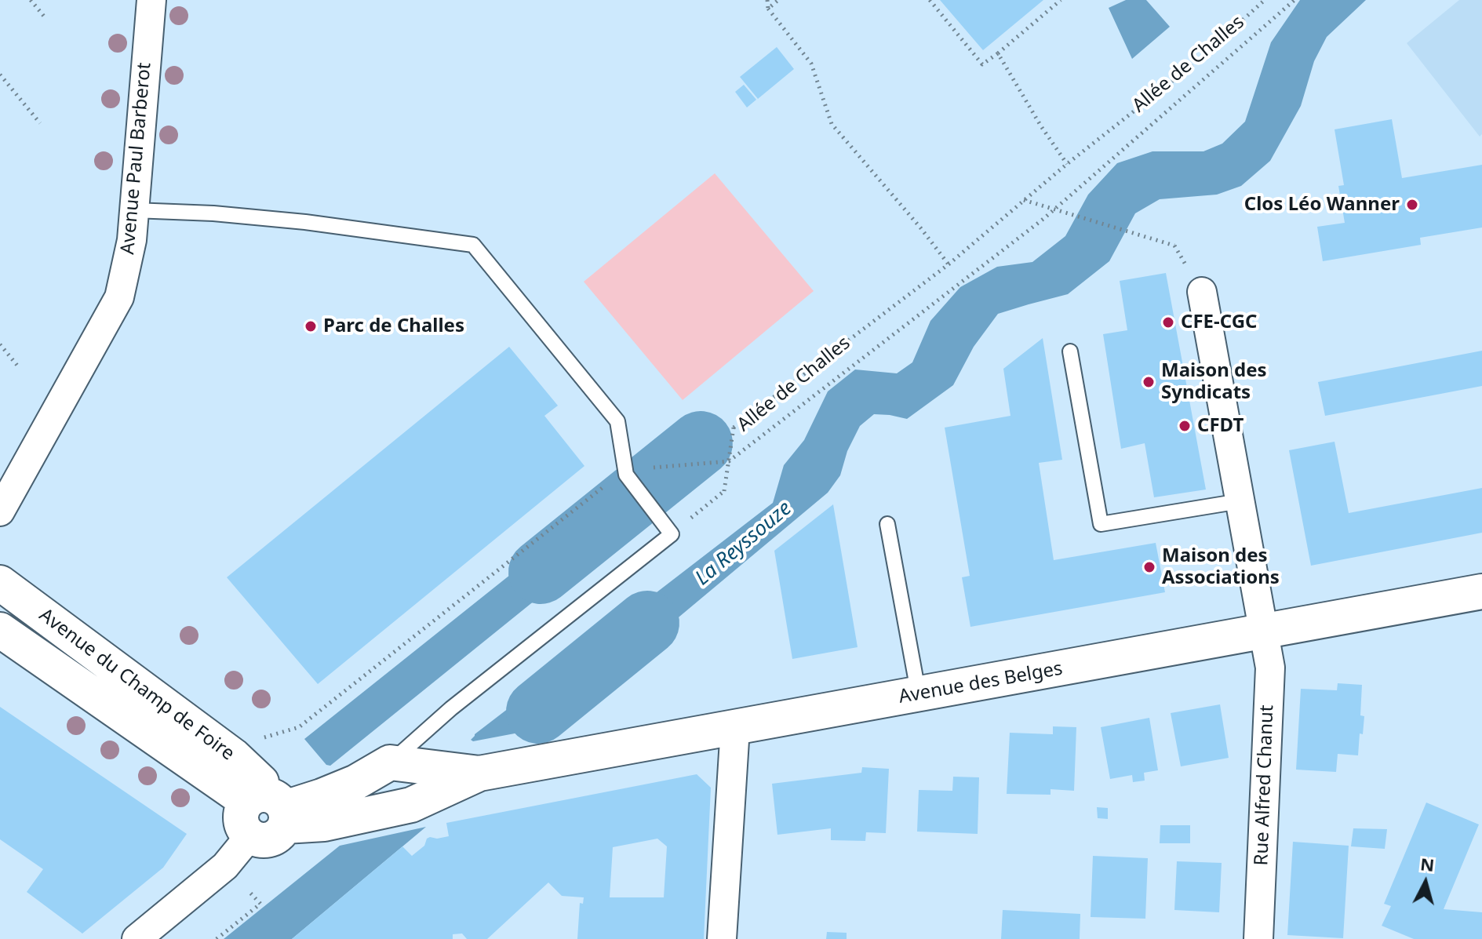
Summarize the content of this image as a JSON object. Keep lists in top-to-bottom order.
{
  "streets": {
    "main road": ["Avenue des Belges", "Avenue du Champ de Foire"],
    "street": ["Avenue Paul Barberot", "Rue Alfred Chanut"],
    "path": ["Allée de Challes"]
  },
  "crossings": [
    ["Avenue des Belges", "Avenue du Champ de Foire"],
    ["Avenue des Belges", "Rue Alfred Chanut"]
  ],
  "water": ["La Reyssouze"],
  "places": [
    "Clos Léo Wanner",
    "CFE-CGC",
    "Parc de Challes",
    "Maison des Syndicats",
    "CFDT",
    "Maison des Associations"
  ],
  "north": "top"
}
